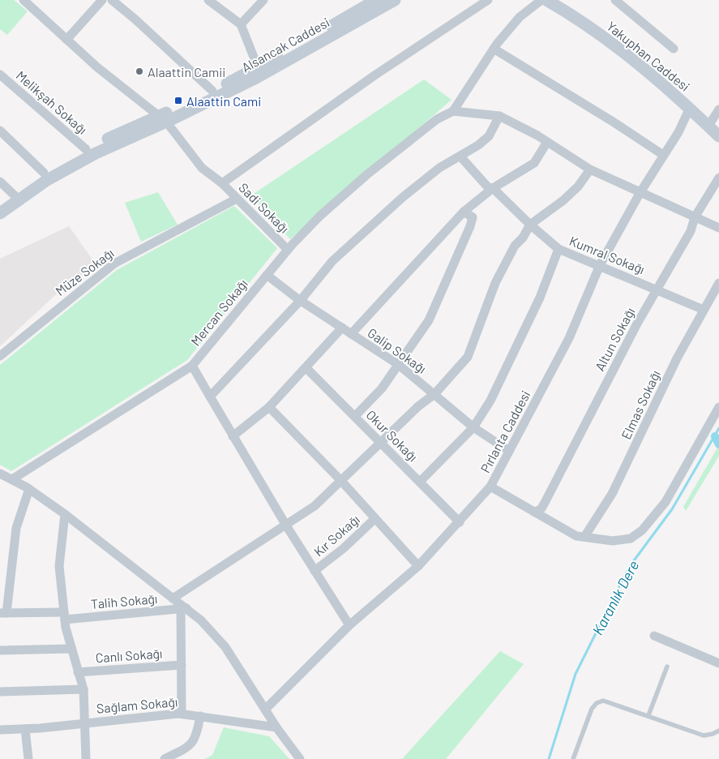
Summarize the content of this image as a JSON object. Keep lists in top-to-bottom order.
{
  "streets": {
    "street": [
      "Alsancak Caddesi",
      "Yakuphan Caddesi",
      "Melikşah Sokağı",
      "Sadi Sokağı",
      "Kumral Sokağı",
      "Müze Sokağı",
      "Mercan Sokağı",
      "Altun Sokağı",
      "Galip Sokağı",
      "Elmas Sokağı",
      "Pırlanta Caddesi",
      "Okur Sokağı",
      "Kır Sokağı",
      "Talih Sokağı",
      "Canlı Sokağı",
      "Sağlam Sokağı"
    ]
  },
  "crossings": [
    ["Alsancak Caddesi", "Melikşah Sokağı"],
    ["Alsancak Caddesi", "Sadi Sokağı"],
    ["Yakuphan Caddesi", "Pırlanta Caddesi"],
    ["Sadi Sokağı", "Müze Sokağı"],
    ["Sadi Sokağı", "Mercan Sokağı"],
    ["Kumral Sokağı", "Altun Sokağı"],
    ["Kumral Sokağı", "Elmas Sokağı"],
    ["Kumral Sokağı", "Pırlanta Caddesi"],
    ["Mercan Sokağı", "Galip Sokağı"],
    ["Galip Sokağı", "Pırlanta Caddesi"],
    ["Pırlanta Caddesi", "Okur Sokağı"]
  ],
  "water": ["Karanlık Dere"],
  "places": {
    "other": ["Alaattin Camii"],
    "transit": ["Alaattin Cami"]
  }
}
